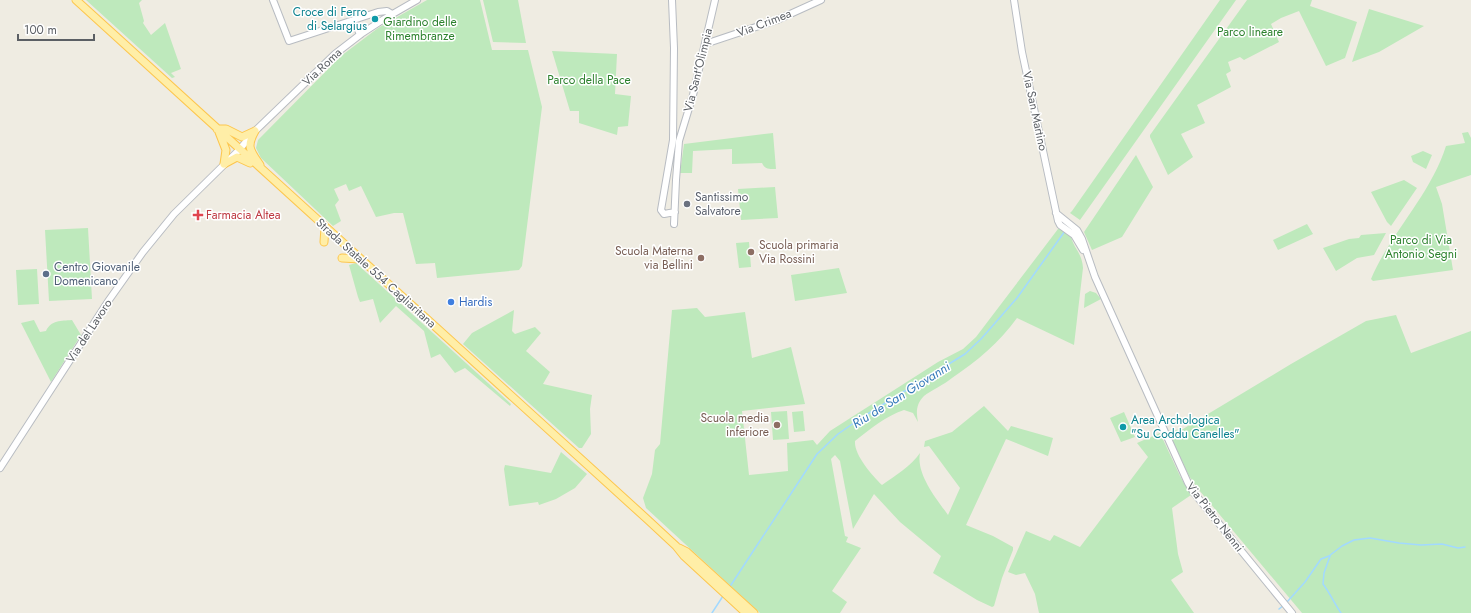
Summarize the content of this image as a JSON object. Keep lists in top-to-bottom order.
{
  "streets": {
    "main road": ["Strada Statale 554 Cagliaritana"],
    "street": [
      "Via Crimea",
      "Via Roma",
      "Via Sant'Olimpia",
      "Via San Martino",
      "Via del Lavoro",
      "Via Pietro Nenni"
    ]
  },
  "crossings": [
    ["Via Crimea", "Via Sant'Olimpia"],
    ["Via Roma", "Strada Statale 554 Cagliaritana"],
    ["Via Roma", "Via del Lavoro"],
    ["Via San Martino", "Via Pietro Nenni"],
    ["Strada Statale 554 Cagliaritana", "Via del Lavoro"]
  ],
  "water": ["Riu de San Giovanni"],
  "parks": [
    "Giardino delle Rimembranze",
    "Parco lineare",
    "Parco della Pace",
    "Parco di Via Antonio Segni"
  ],
  "places": {
    "other": [
      "Croce di Ferro di Selargius",
      "Santissimo Salvatore",
      "Scuola primaria Via Rossini",
      "Scuola Materna via Bellini",
      "Centro Giovanile Domenicano",
      "Hardis",
      "Scuola media inferiore",
      "Area Archologica \"Su Coddu Canelles\""
    ],
    "health": ["Farmacia Altea"]
  },
  "scale_bar": "100 m"
}
